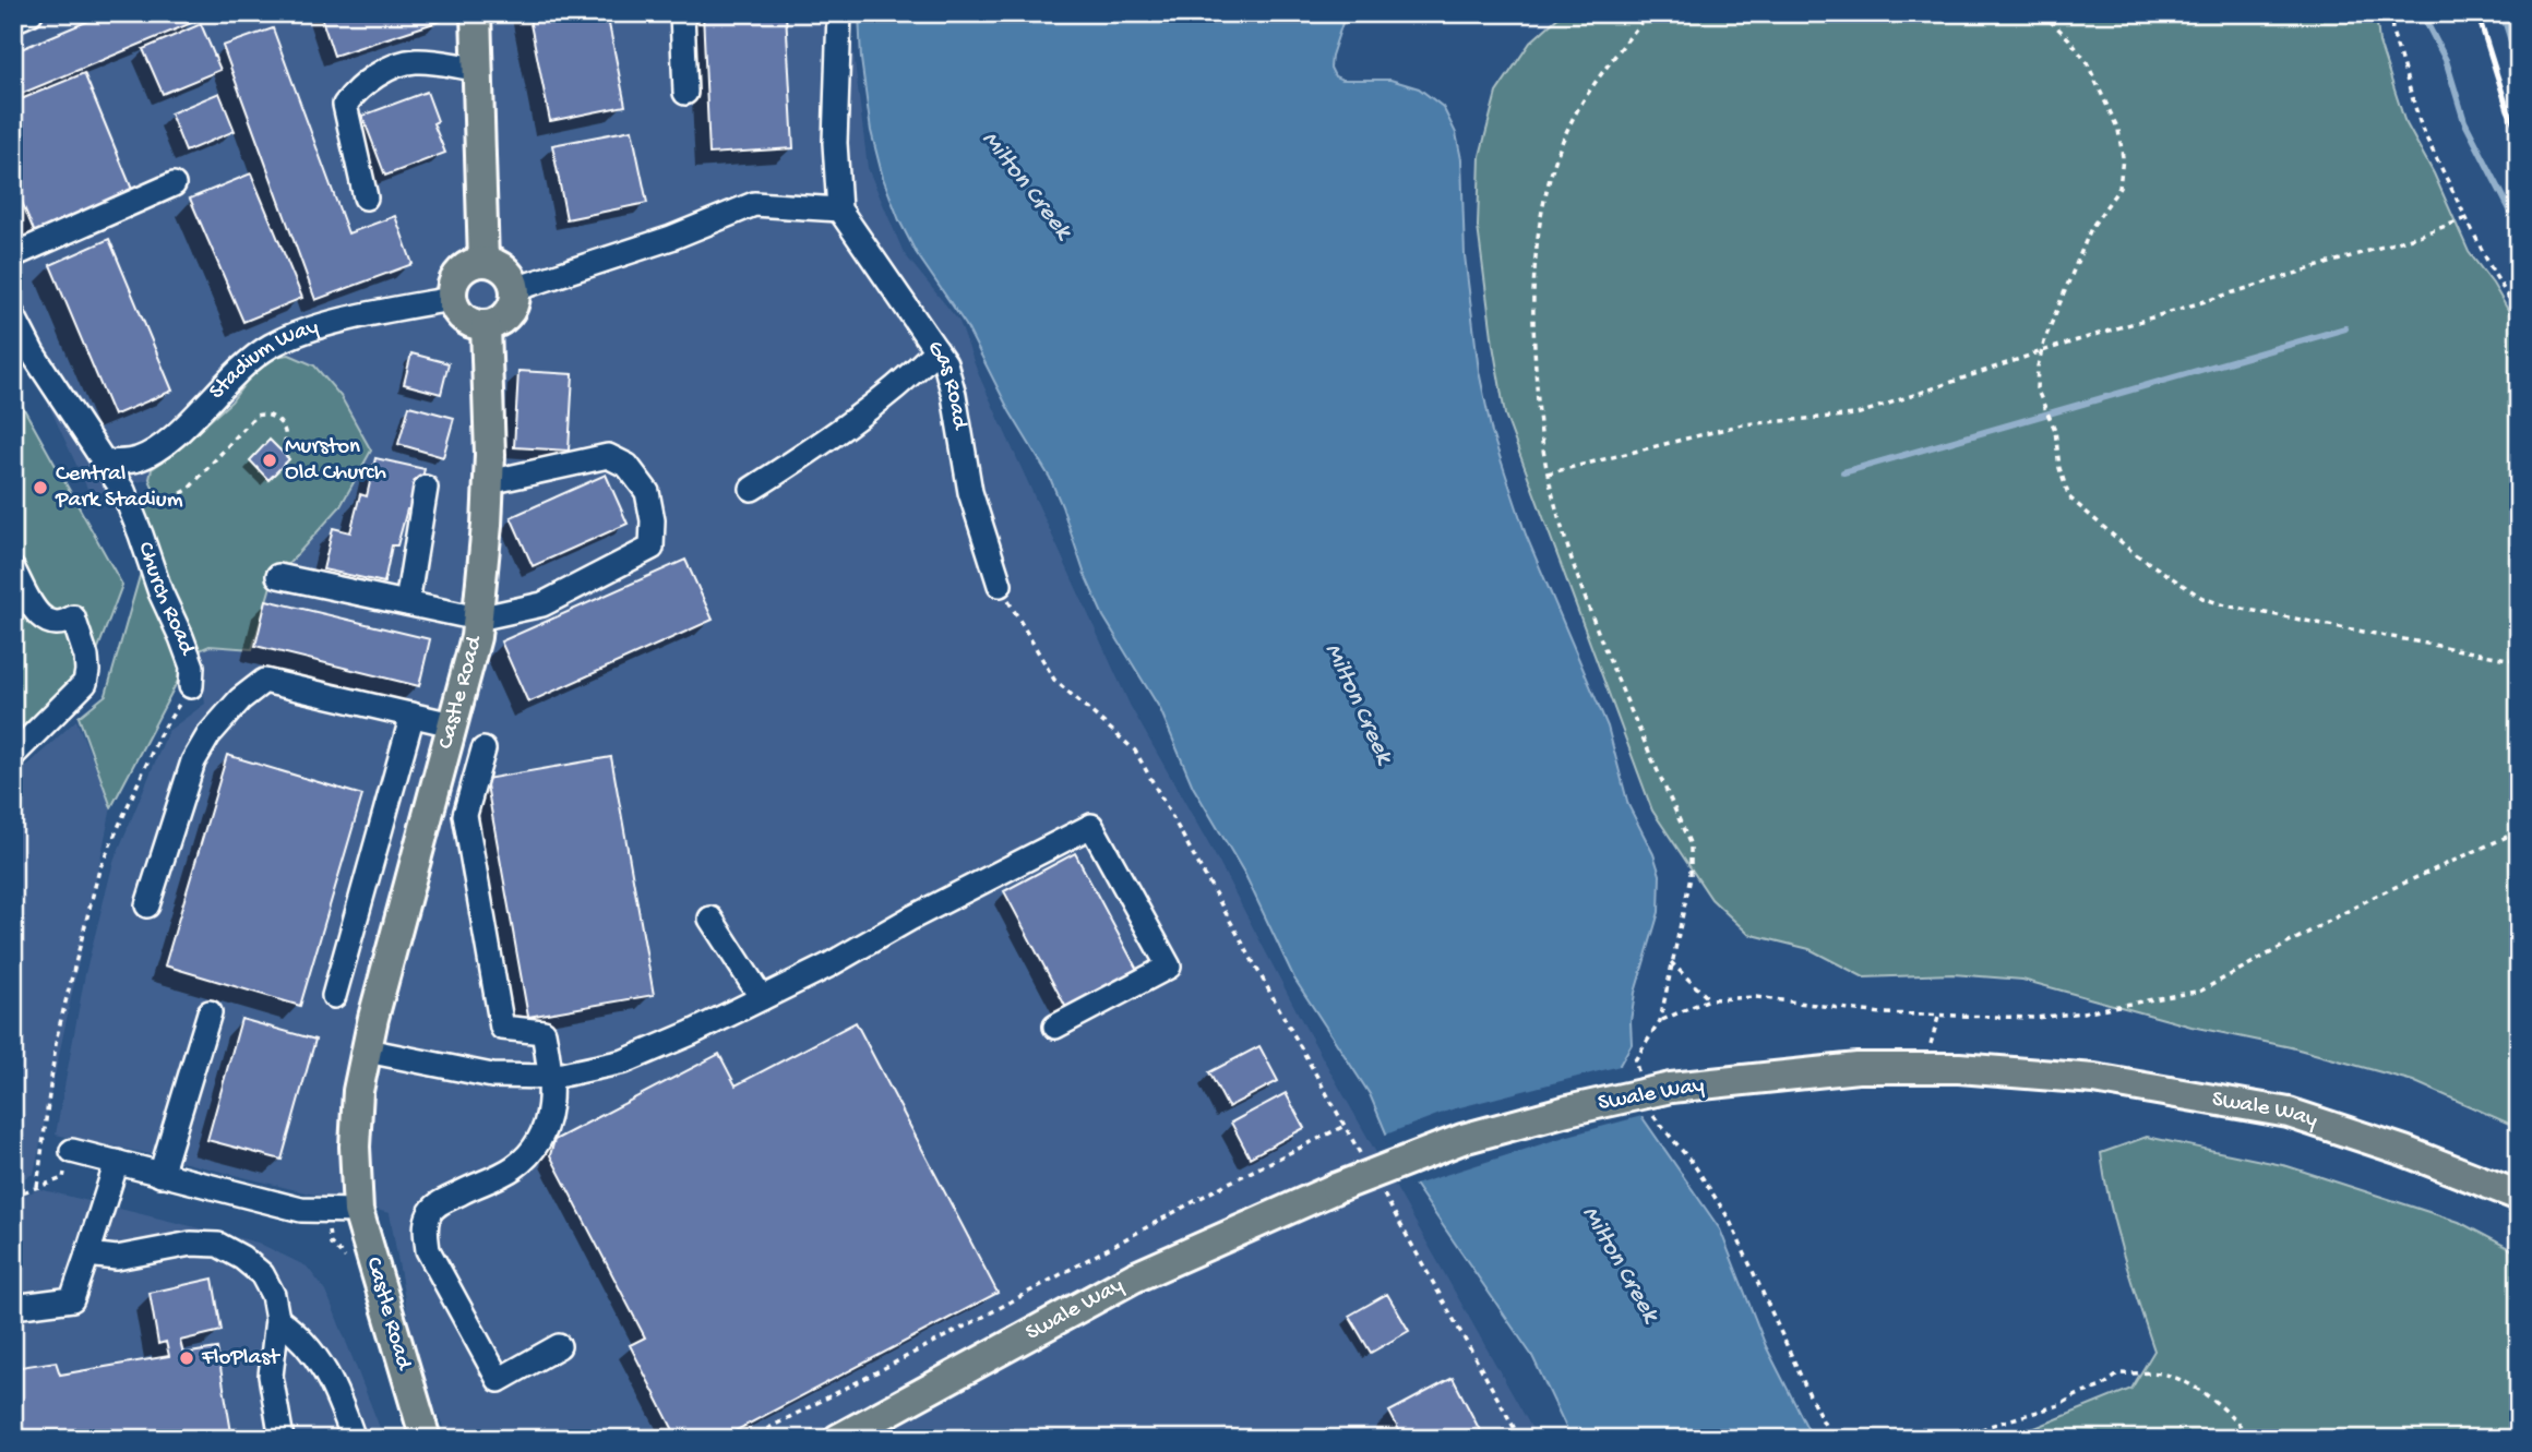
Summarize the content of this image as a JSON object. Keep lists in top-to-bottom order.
{
  "streets": {
    "main road": ["Castle Road", "Swale Way"],
    "street": ["Stadium Way", "Gas Road", "Church Road"]
  },
  "crossings": [
    ["Stadium Way", "Church Road"],
    ["Stadium Way", "Castle Road"]
  ],
  "water": ["Milton Creek"],
  "places": ["Murston Old Church", "Central Park Stadium", "FloPlast"]
}
